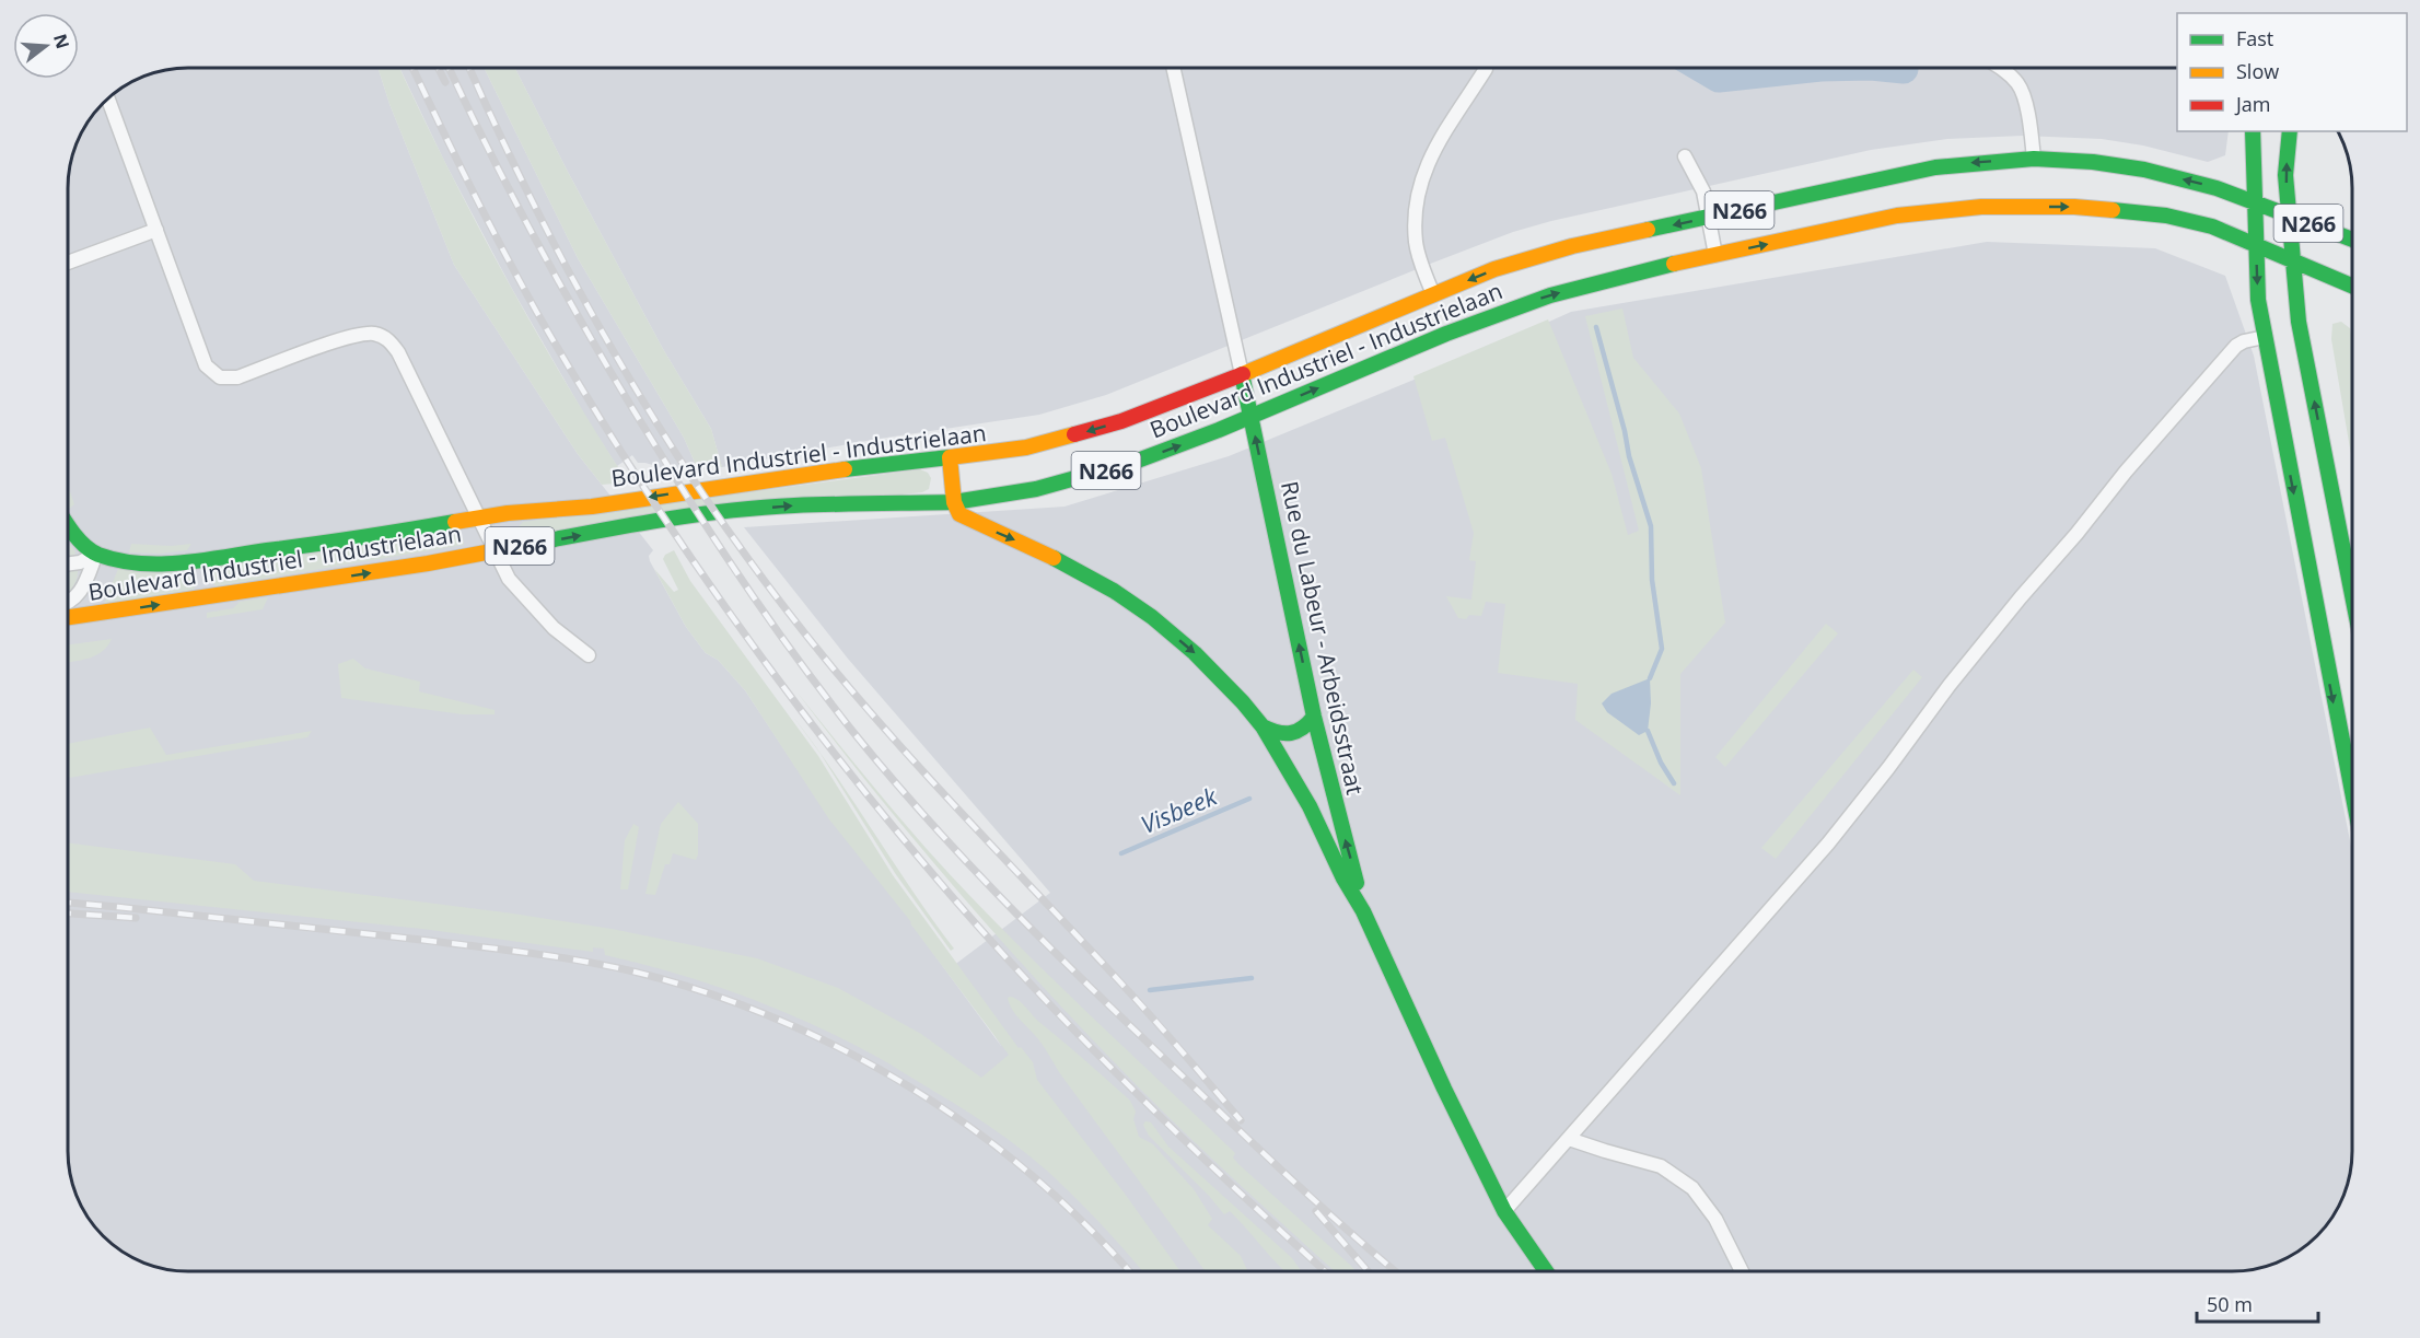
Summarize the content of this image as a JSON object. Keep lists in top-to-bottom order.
{
  "streets": {
    "main road": ["N266", "Boulevard Industriel - Industrielaan", "Rue du Labeur - Arbeidsstraat"]
  },
  "crossings": [
    ["Boulevard Industriel - Industrielaan", "Rue du Labeur - Arbeidsstraat"]
  ],
  "water": ["Visbeek"],
  "legend": ["Fast", "Slow", "Jam"],
  "scale_bar": "50 m",
  "north": "right"
}
